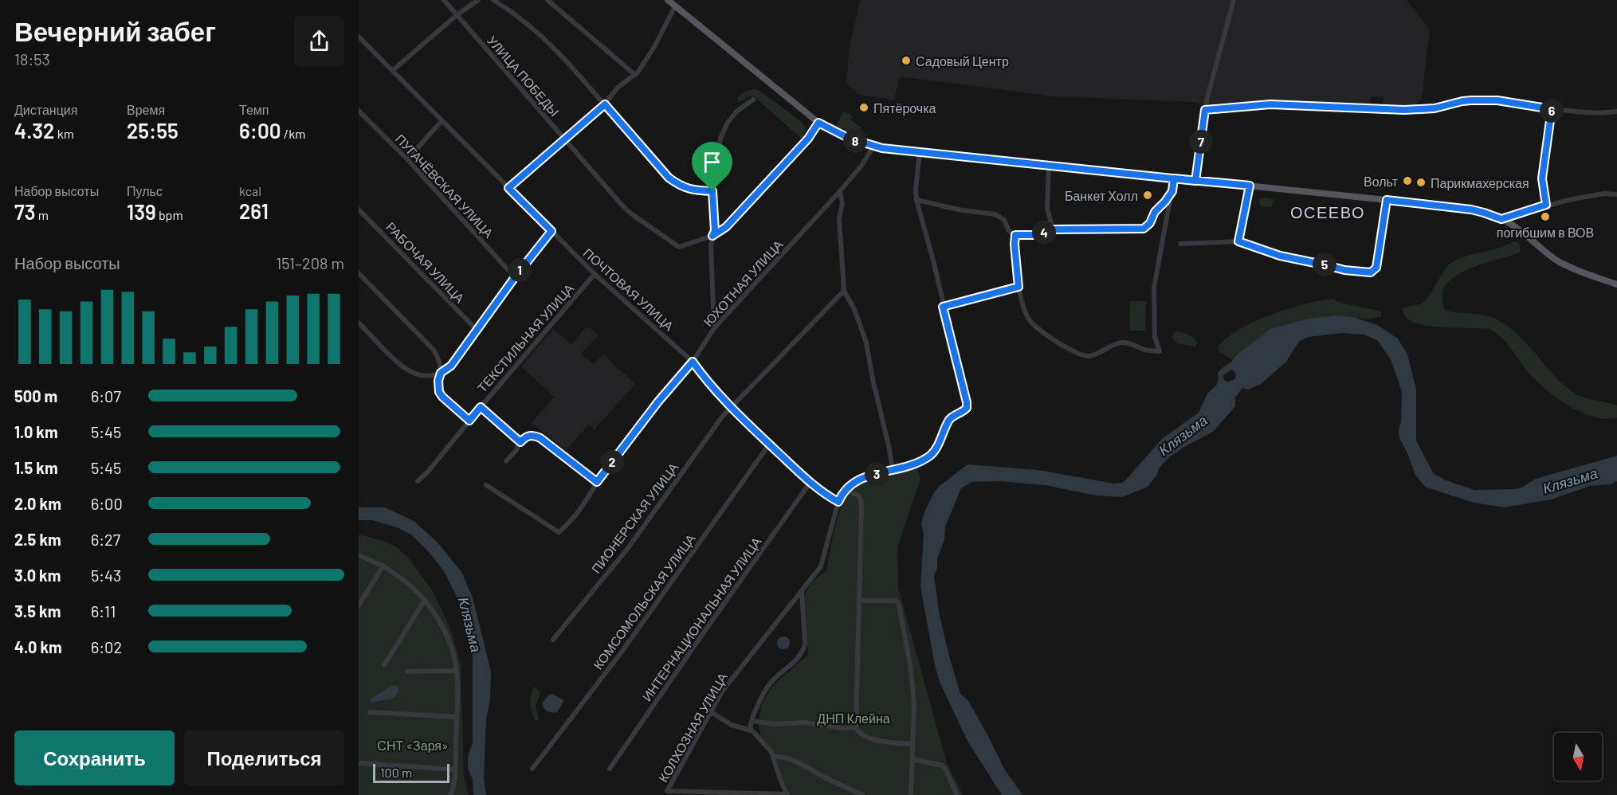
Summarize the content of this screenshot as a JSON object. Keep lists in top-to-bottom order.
{
  "streets": {
    "street": [
      "УЛИЦА ПОБЕДЫ",
      "ПУГАЧЁВСКАЯ УЛИЦА",
      "РАБОЧАЯ УЛИЦА",
      "ЮХОТНАЯ УЛИЦА",
      "ПОЧТОВАЯ УЛИЦА",
      "ТЕКСТИЛЬНАЯ УЛИЦА",
      "ПИОНЕРСКАЯ УЛИЦА",
      "КОМСОМОЛЬСКАЯ УЛИЦА",
      "ИНТЕРНАЦИОНАЛЬНАЯ УЛИЦА",
      "КОЛХОЗНАЯ УЛИЦА"
    ]
  },
  "crossings": [
    ["ЮХОТНАЯ УЛИЦА", "ПОЧТОВАЯ УЛИЦА"],
    ["ПОЧТОВАЯ УЛИЦА", "ТЕКСТИЛЬНАЯ УЛИЦА"],
    ["ПОЧТОВАЯ УЛИЦА", "ПИОНЕРСКАЯ УЛИЦА"],
    ["ПОЧТОВАЯ УЛИЦА", "КОМСОМОЛЬСКАЯ УЛИЦА"],
    ["ПОЧТОВАЯ УЛИЦА", "ИНТЕРНАЦИОНАЛЬНАЯ УЛИЦА"],
    ["ПОЧТОВАЯ УЛИЦА", "КОЛХОЗНАЯ УЛИЦА"]
  ],
  "districts": ["ОСЕЕВО"],
  "water": ["Клязьма"],
  "parks": ["ДНП Клейна", "СНТ «Заря»"],
  "places": [
    "Садовый Центр",
    "Пятёрочка",
    "Вольт",
    "Парикмахерская",
    "Банкет Холл",
    "погибшим в ВОВ"
  ],
  "scale_bar": "100 m",
  "north": "bottom",
  "page": {
    "heading": ["Вечерний забег", "18:53"],
    "stats": [
      ["Дистанция", "4.32 km"],
      ["Время", "25:55"],
      ["Темп", "6:00 /km"],
      ["Набор высоты", "73 m"],
      ["Пульс", "139 bpm"],
      ["kcal", "261"]
    ],
    "pins": [
      "6",
      "8",
      "7",
      "4",
      "5",
      "1",
      "2",
      "3"
    ],
    "chart": ["Набор высоты", "151–208 m"],
    "list": [
      {
        "name": "500 m",
        "note": "6:07"
      },
      {
        "name": "1.0 km",
        "note": "5:45"
      },
      {
        "name": "1.5 km",
        "note": "5:45"
      },
      {
        "name": "2.0 km",
        "note": "6:00"
      },
      {
        "name": "2.5 km",
        "note": "6:27"
      },
      {
        "name": "3.0 km",
        "note": "5:43"
      },
      {
        "name": "3.5 km",
        "note": "6:11"
      },
      {
        "name": "4.0 km",
        "note": "6:02"
      }
    ],
    "buttons": ["Сохранить", "Поделиться"],
    "scale": "100 m"
  }
}
